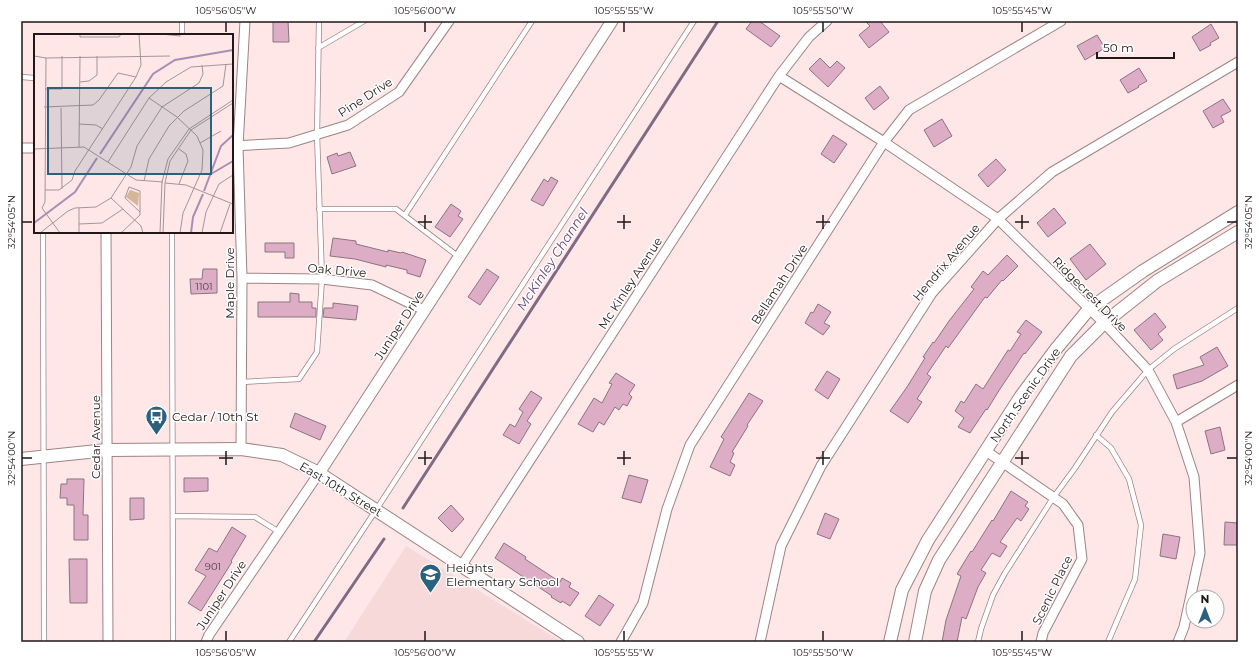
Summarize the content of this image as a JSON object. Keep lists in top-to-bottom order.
{
  "streets": {
    "main road": ["North Scenic Drive", "East 10th Street"],
    "street": [
      "Pine Drive",
      "Hendrix Avenue",
      "Oak Drive",
      "Maple Drive",
      "Mc Kinley Avenue",
      "Bellamah Drive",
      "Ridgecrest Drive",
      "Juniper Drive",
      "Cedar Avenue",
      "Scenic Place"
    ]
  },
  "crossings": [
    ["Pine Drive", "Maple Drive"],
    ["Hendrix Avenue", "Ridgecrest Drive"],
    ["Oak Drive", "Maple Drive"],
    ["Oak Drive", "Juniper Drive"],
    ["Maple Drive", "East 10th Street"],
    ["Mc Kinley Avenue", "Ridgecrest Drive"],
    ["Mc Kinley Avenue", "East 10th Street"],
    ["Bellamah Drive", "Ridgecrest Drive"],
    ["Ridgecrest Drive", "North Scenic Drive"],
    ["Juniper Drive", "East 10th Street"],
    ["North Scenic Drive", "Scenic Place"],
    ["Cedar Avenue", "East 10th Street"]
  ],
  "water": ["McKinley Channel"],
  "places": {
    "bus stop": ["Cedar / 10th St"],
    "school or university": ["Heights Elementary School"]
  },
  "house_numbers": ["1101", "901"],
  "scale_bar": "50 m",
  "north": "top",
  "coordinates": [
    "105°56'05\"W",
    "105°56'00\"W",
    "105°55'55\"W",
    "105°55'50\"W",
    "105°55'45\"W",
    "32°54'05\"N",
    "32°54'00\"N"
  ]
}
